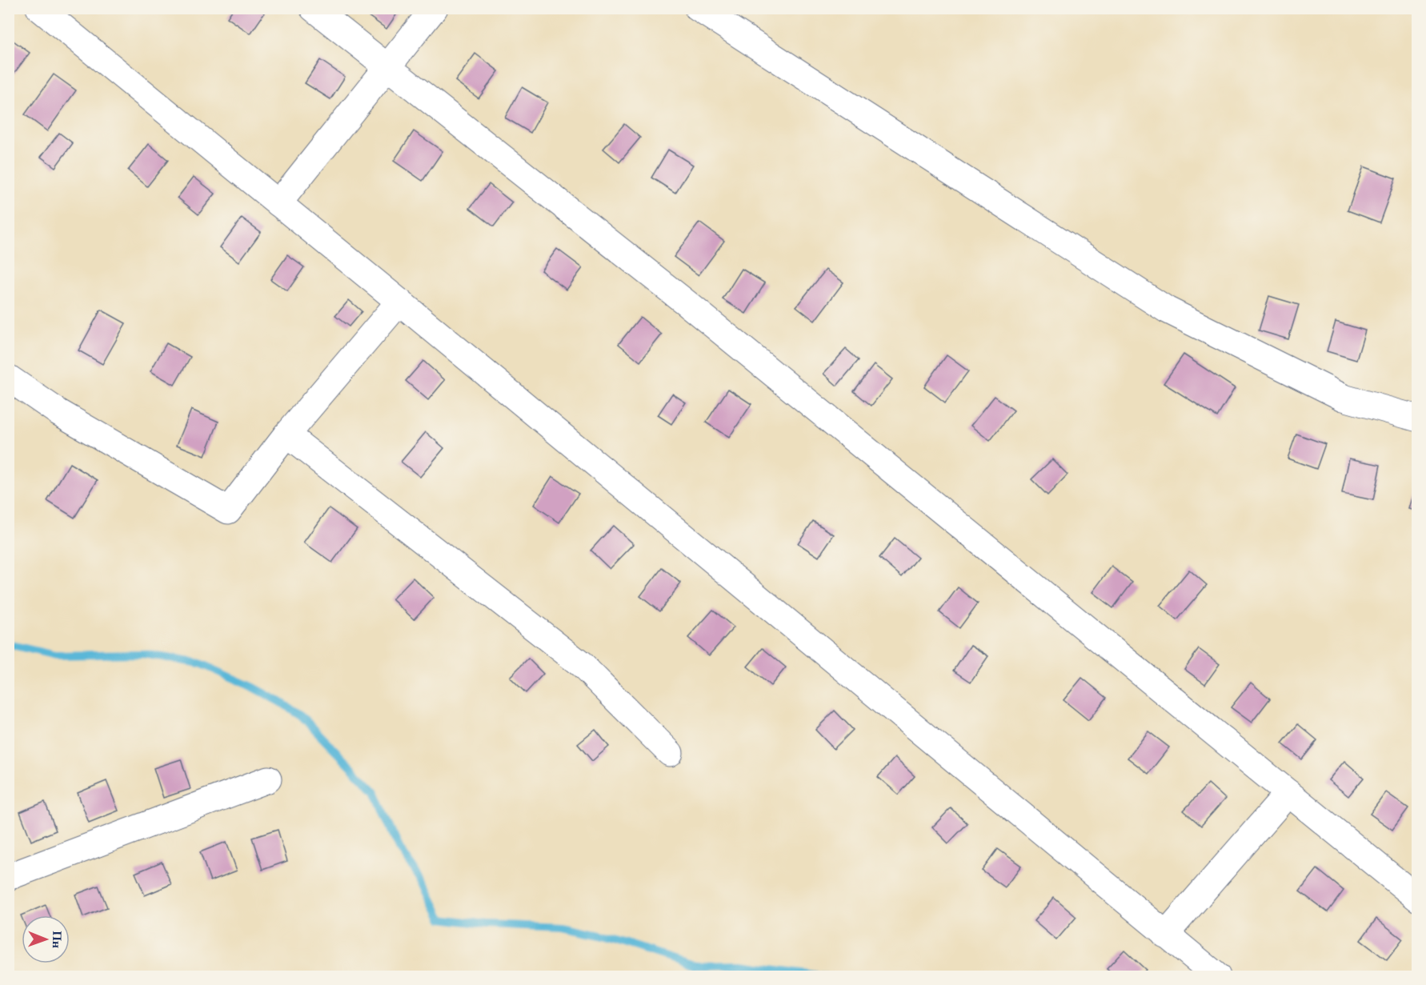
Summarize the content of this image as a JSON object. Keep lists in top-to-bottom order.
{
  "north": "right"
}
